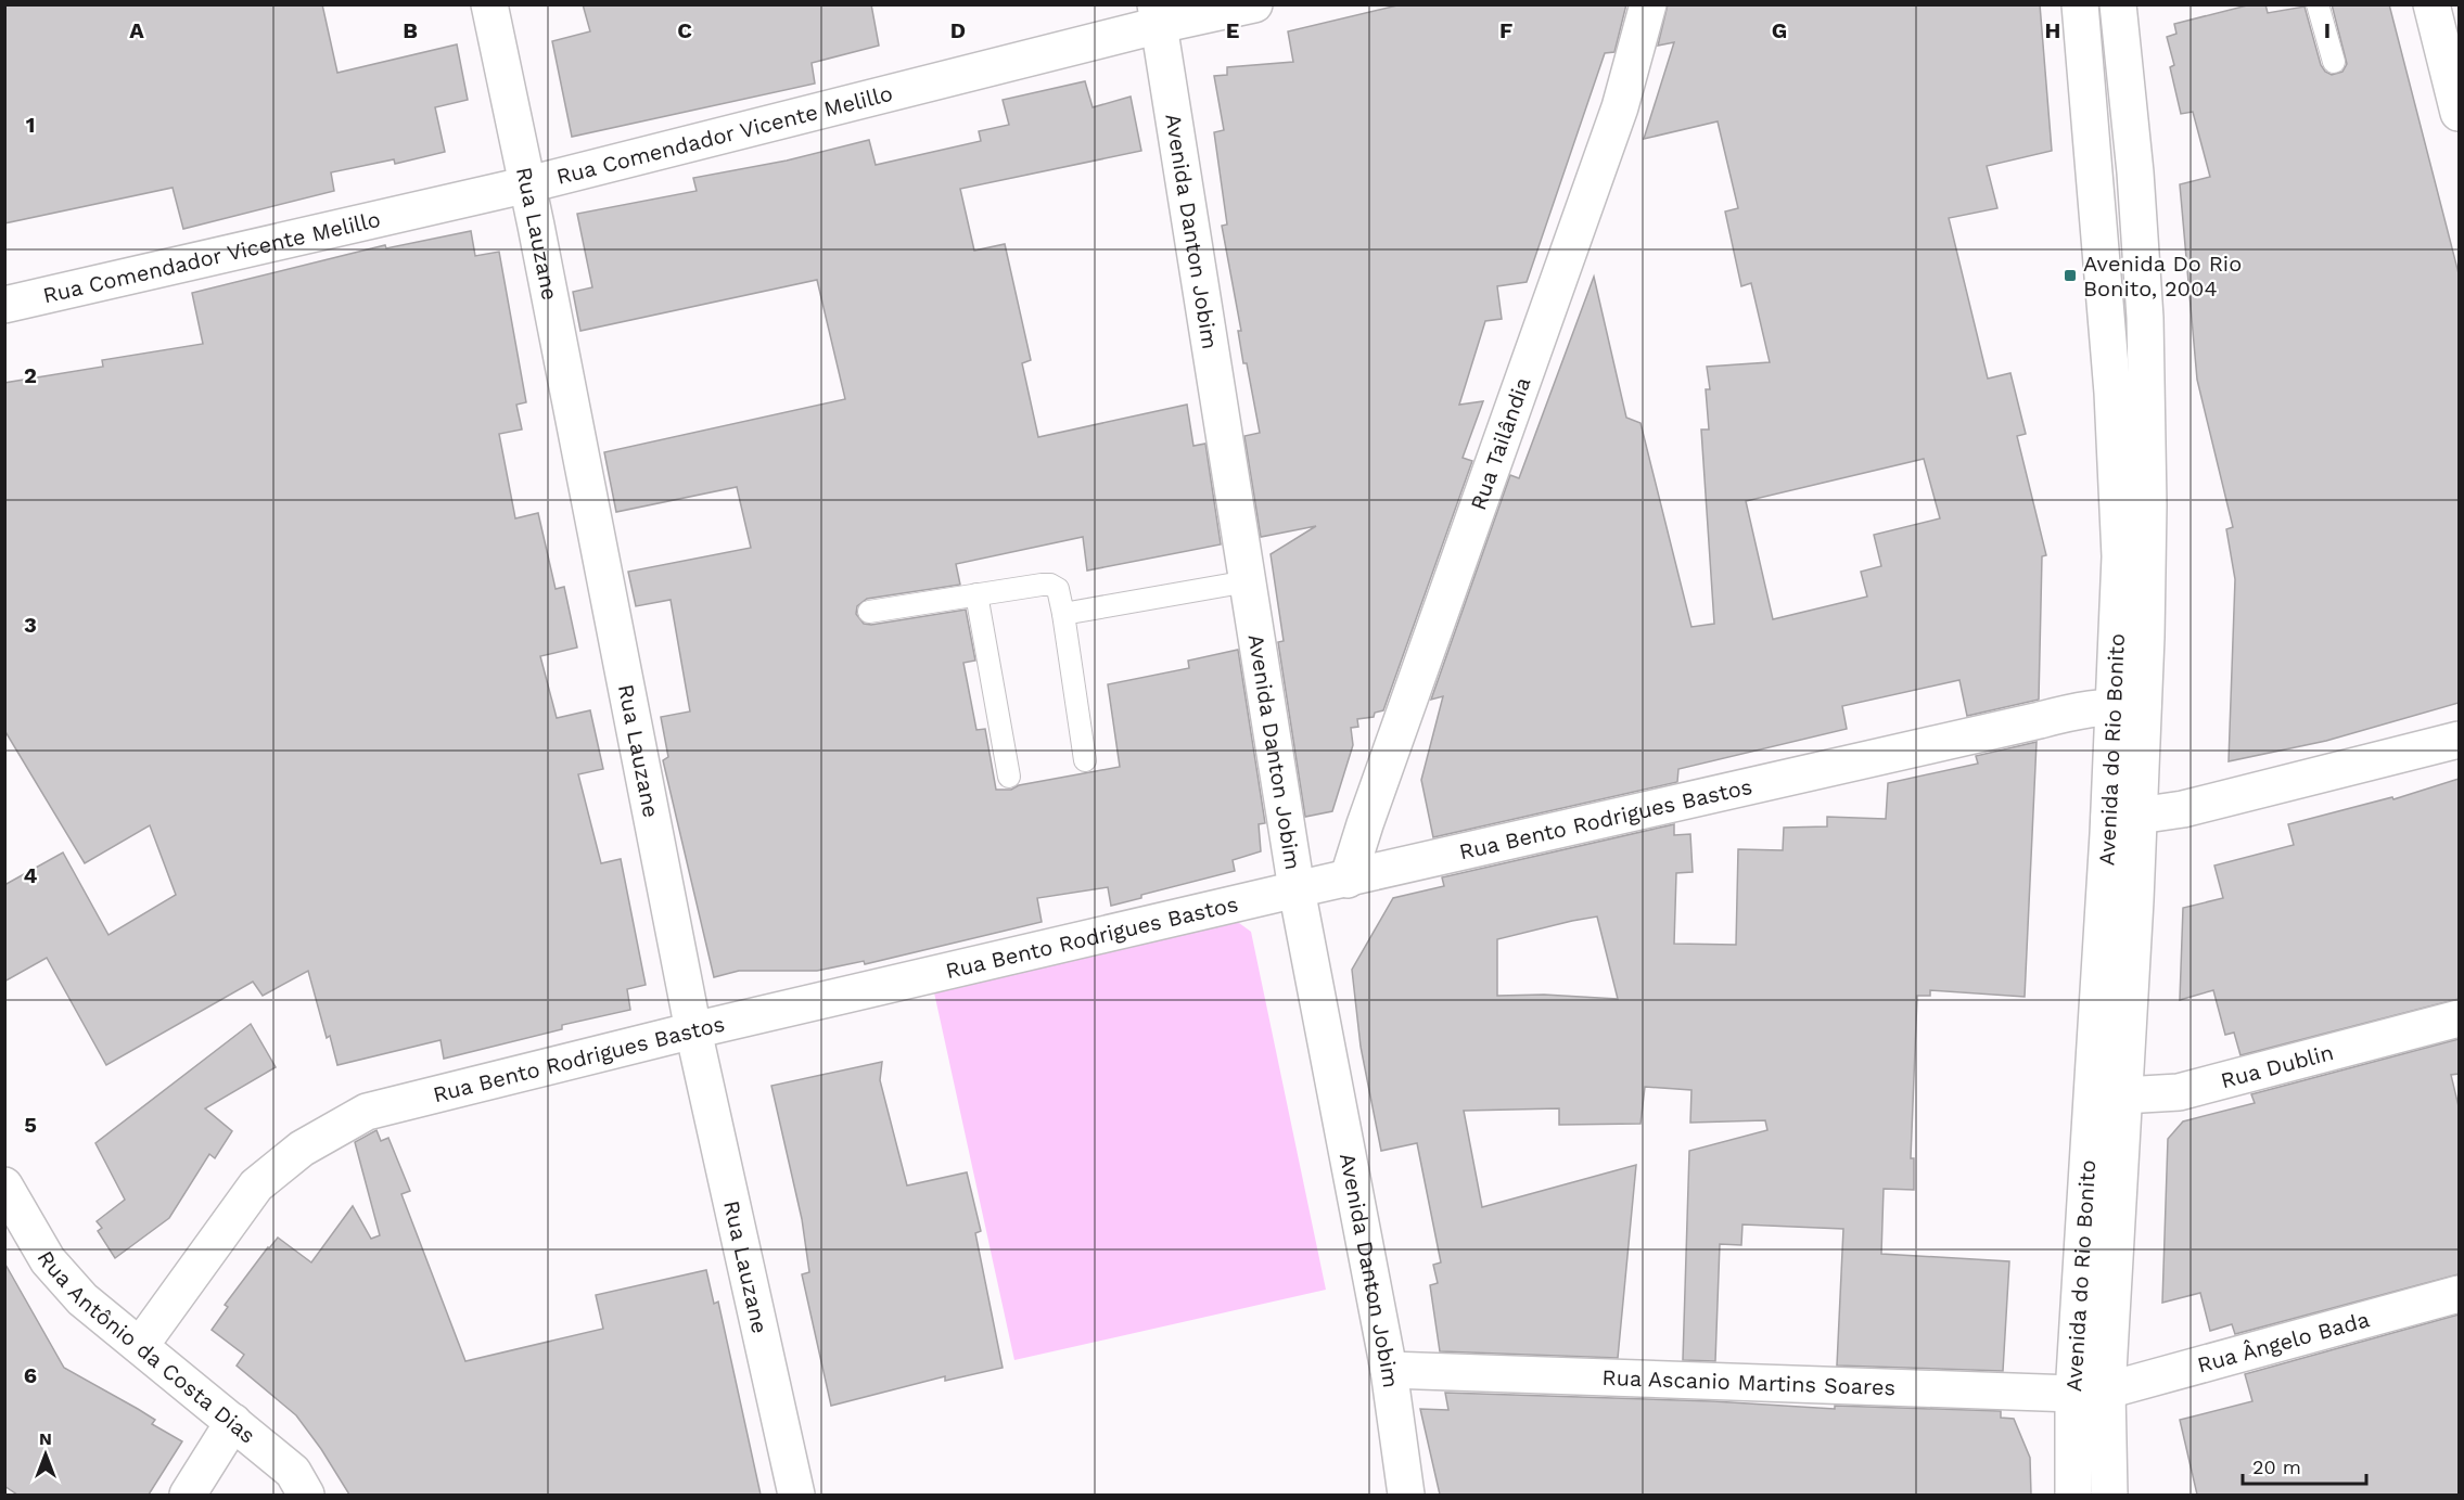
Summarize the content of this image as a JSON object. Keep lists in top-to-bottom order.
{
  "streets": {
    "street": [
      "Rua Comendador Vicente Melillo",
      "Avenida Danton Jobim",
      "Rua Lauzane",
      "Rua Tailândia",
      "Avenida do Rio Bonito",
      "Rua Bento Rodrigues Bastos",
      "Rua Dublin",
      "Rua Ângelo Bada",
      "Rua Antônio da Costa Dias",
      "Rua Ascanio Martins Soares"
    ]
  },
  "crossings": [
    ["Rua Comendador Vicente Melillo", "Avenida Danton Jobim"],
    ["Rua Comendador Vicente Melillo", "Rua Lauzane"],
    ["Avenida Danton Jobim", "Rua Bento Rodrigues Bastos"],
    ["Avenida Danton Jobim", "Rua Ascanio Martins Soares"],
    ["Rua Lauzane", "Rua Bento Rodrigues Bastos"],
    ["Rua Tailândia", "Rua Bento Rodrigues Bastos"],
    ["Avenida do Rio Bonito", "Rua Bento Rodrigues Bastos"],
    ["Avenida do Rio Bonito", "Rua Dublin"],
    ["Avenida do Rio Bonito", "Rua Ângelo Bada"],
    ["Avenida do Rio Bonito", "Rua Ascanio Martins Soares"],
    ["Rua Bento Rodrigues Bastos", "Rua Antônio da Costa Dias"],
    ["Rua Ângelo Bada", "Rua Ascanio Martins Soares"]
  ],
  "places": {
    "transit": ["Avenida Do Rio Bonito, 2004"]
  },
  "scale_bar": "20 m",
  "north": "top",
  "grid": {
    "columns": [
      "A",
      "B",
      "C",
      "D",
      "E",
      "F",
      "G",
      "H",
      "I"
    ],
    "rows": [
      "1",
      "2",
      "3",
      "4",
      "5",
      "6"
    ]
  }
}
